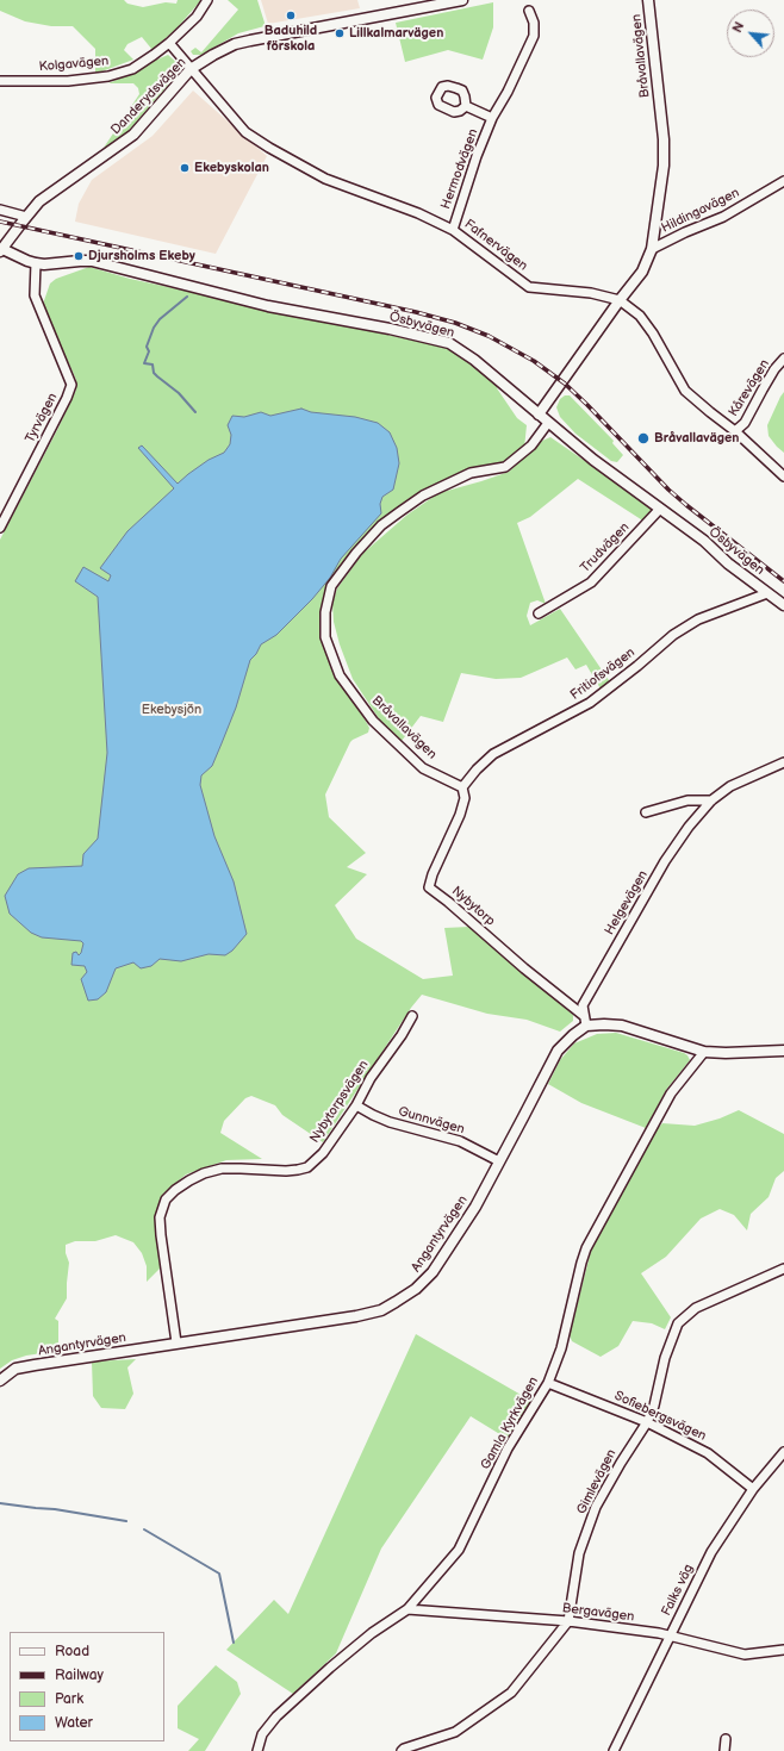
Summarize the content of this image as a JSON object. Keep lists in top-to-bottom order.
{
  "streets": {
    "street": [
      "Bråvallavägen",
      "Kolgavägen",
      "Danderydsvägen",
      "Hermodvägen",
      "Hildingavägen",
      "Fafnervägen",
      "Ösbyvägen",
      "Kårevägen",
      "Tyrvägen",
      "Trudvägen",
      "Fritiofsvägen",
      "Helgevägen",
      "Nybytorp",
      "Nybytorpsvägen",
      "Gunnvägen",
      "Angantyrvägen",
      "Sofiebergsvägen",
      "Gamla Kyrkvägen",
      "Gimlevägen",
      "Falks väg",
      "Bergavägen"
    ]
  },
  "crossings": [
    ["Bråvallavägen", "Hildingavägen"],
    ["Bråvallavägen", "Fafnervägen"],
    ["Bråvallavägen", "Ösbyvägen"],
    ["Bråvallavägen", "Fritiofsvägen"],
    ["Bråvallavägen", "Nybytorp"],
    ["Danderydsvägen", "Fafnervägen"],
    ["Danderydsvägen", "Ösbyvägen"],
    ["Hermodvägen", "Fafnervägen"],
    ["Fafnervägen", "Kårevägen"],
    ["Ösbyvägen", "Tyrvägen"],
    ["Ösbyvägen", "Trudvägen"],
    ["Ösbyvägen", "Fritiofsvägen"],
    ["Fritiofsvägen", "Nybytorp"],
    ["Helgevägen", "Nybytorp"],
    ["Nybytorpsvägen", "Gunnvägen"],
    ["Nybytorpsvägen", "Angantyrvägen"],
    ["Gunnvägen", "Angantyrvägen"],
    ["Sofiebergsvägen", "Gamla Kyrkvägen"],
    ["Sofiebergsvägen", "Gimlevägen"],
    ["Sofiebergsvägen", "Falks väg"],
    ["Gamla Kyrkvägen", "Bergavägen"],
    ["Gimlevägen", "Bergavägen"],
    ["Falks väg", "Bergavägen"]
  ],
  "parks": ["Ekebysjön"],
  "places": [
    "Baduhild förskola",
    "Lillkalmarvägen",
    "Ekebyskolan",
    "Djursholms Ekeby",
    "Bråvallavägen"
  ],
  "legend": [
    "Road",
    "Railway",
    "Park",
    "Water"
  ],
  "north": "top left"
}
